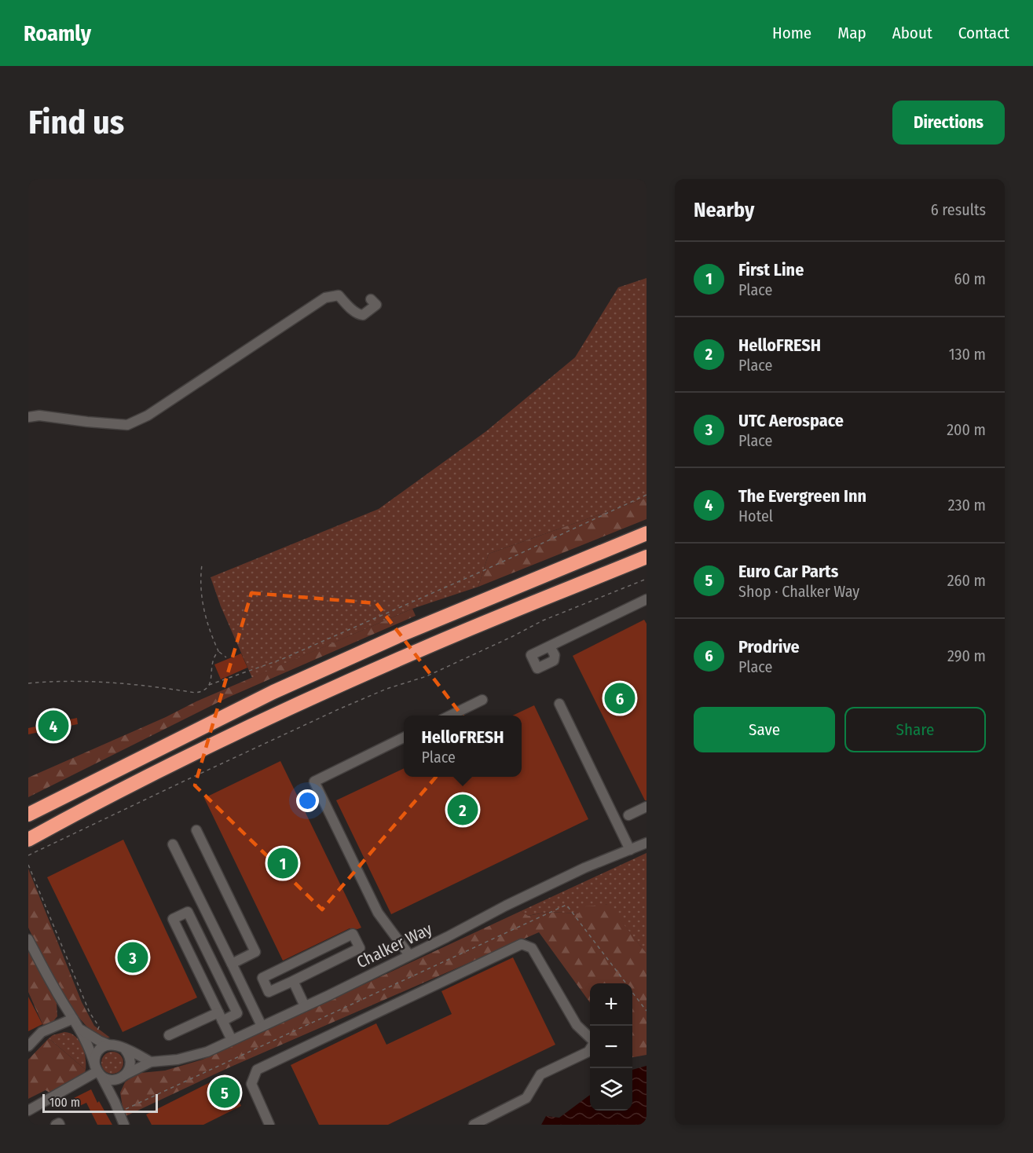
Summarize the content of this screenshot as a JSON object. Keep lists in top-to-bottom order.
{
  "streets": {
    "street": ["Chalker Way"]
  },
  "scale_bar": "100 m",
  "page": {
    "header": "Roamly",
    "nav": [
      "Home",
      "Map",
      "About",
      "Contact"
    ],
    "buttons": [
      "Directions",
      ["Save", "Share"]
    ],
    "title": "Find us",
    "heading": ["Nearby", "6 results"],
    "list": [
      {
        "mark": "1",
        "name": "First Line",
        "note": "Place",
        "value": "60 m"
      },
      {
        "mark": "2",
        "name": "HelloFRESH",
        "note": "Place",
        "value": "130 m"
      },
      {
        "mark": "3",
        "name": "UTC Aerospace",
        "note": "Place",
        "value": "200 m"
      },
      {
        "mark": "4",
        "name": "The Evergreen Inn",
        "note": "Hotel",
        "value": "230 m"
      },
      {
        "mark": "5",
        "name": "Euro Car Parts",
        "note": "Shop · Chalker Way",
        "value": "260 m"
      },
      {
        "mark": "6",
        "name": "Prodrive",
        "note": "Place",
        "value": "290 m"
      }
    ],
    "pins": [
      "6",
      "4",
      "2",
      "1",
      "3",
      "5"
    ],
    "popup": ["HelloFRESH", "Place"],
    "map_buttons": ["+", "−"],
    "scale": "100 m"
  }
}
